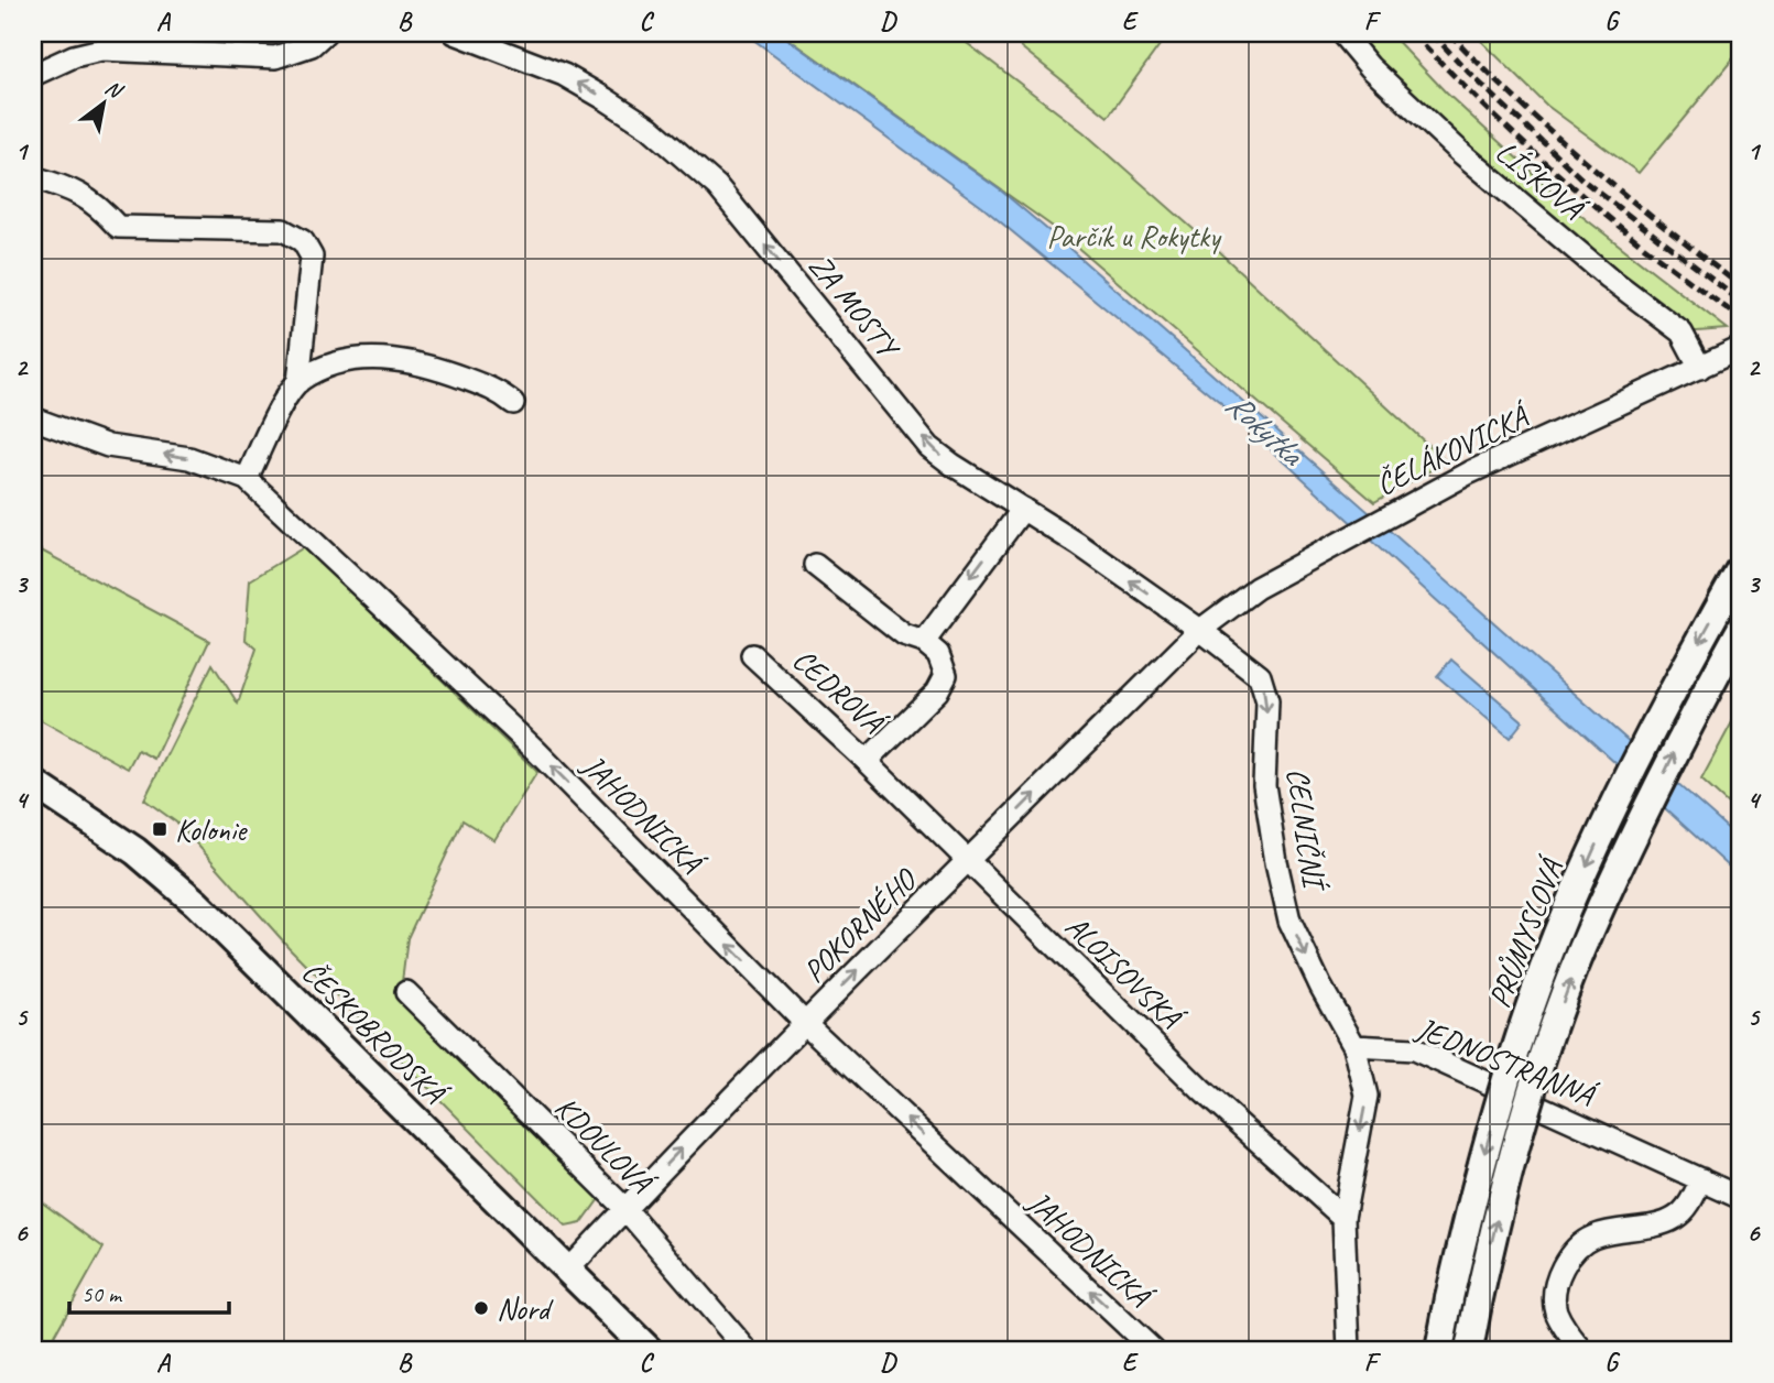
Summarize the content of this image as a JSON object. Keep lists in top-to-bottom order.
{
  "streets": {
    "main road": ["PRŮMYSLOVÁ", "ČESKOBRODSKÁ"],
    "street": [
      "LÍSKOVÁ",
      "ZA MOSTY",
      "ČELÁKOVICKÁ",
      "CEDROVÁ",
      "JAHODNICKÁ",
      "CELNIČNÍ",
      "POKORNÉHO",
      "ALOISOVSKÁ",
      "JEDNOSTRANNÁ",
      "KDOULOVÁ"
    ]
  },
  "crossings": [
    ["LÍSKOVÁ", "ČELÁKOVICKÁ"],
    ["ZA MOSTY", "ČELÁKOVICKÁ"],
    ["ZA MOSTY", "CELNIČNÍ"],
    ["ZA MOSTY", "POKORNÉHO"],
    ["ČELÁKOVICKÁ", "CELNIČNÍ"],
    ["ČELÁKOVICKÁ", "POKORNÉHO"],
    ["CEDROVÁ", "ALOISOVSKÁ"],
    ["JAHODNICKÁ", "POKORNÉHO"],
    ["CELNIČNÍ", "POKORNÉHO"],
    ["CELNIČNÍ", "JEDNOSTRANNÁ"],
    ["POKORNÉHO", "ALOISOVSKÁ"],
    ["POKORNÉHO", "ČESKOBRODSKÁ"],
    ["POKORNÉHO", "KDOULOVÁ"]
  ],
  "one_way": [
    "ZA MOSTY",
    "JAHODNICKÁ",
    "CELNIČNÍ",
    "POKORNÉHO"
  ],
  "water": ["Rokytka"],
  "parks": ["Parčík u Rokytky"],
  "places": {
    "transit": ["Kolonie"],
    "other": ["Nord"]
  },
  "scale_bar": "50 m",
  "north": "top right",
  "grid": {
    "columns": [
      "A",
      "B",
      "C",
      "D",
      "E",
      "F",
      "G"
    ],
    "rows": [
      "1",
      "2",
      "3",
      "4",
      "5",
      "6"
    ]
  }
}
